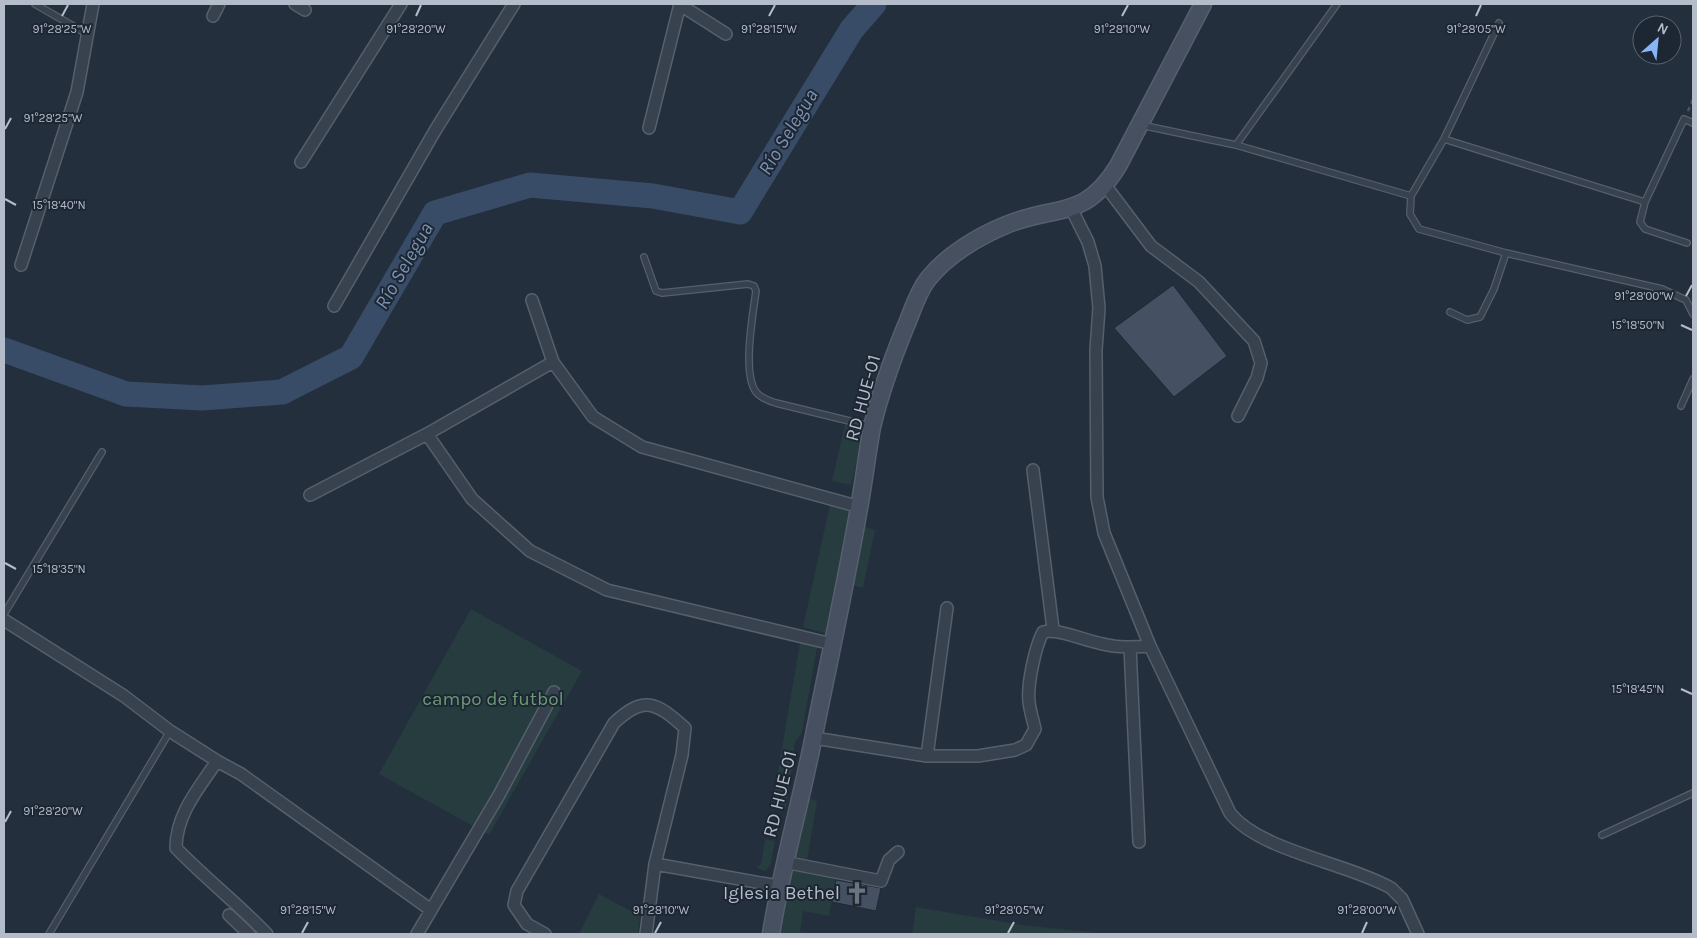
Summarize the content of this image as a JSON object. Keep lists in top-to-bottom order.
{
  "streets": {
    "street": ["RD HUE-01"]
  },
  "water": ["Río Selegua"],
  "parks": ["campo de futbol"],
  "places": {
    "church": ["Iglesia Bethel"]
  },
  "north": "top right",
  "coordinates": [
    "91°28'25\"W",
    "91°28'20\"W",
    "91°28'15\"W",
    "91°28'10\"W",
    "91°28'05\"W",
    "15°18'40\"N",
    "91°28'00\"W",
    "15°18'50\"N",
    "15°18'35\"N",
    "15°18'45\"N"
  ]
}
